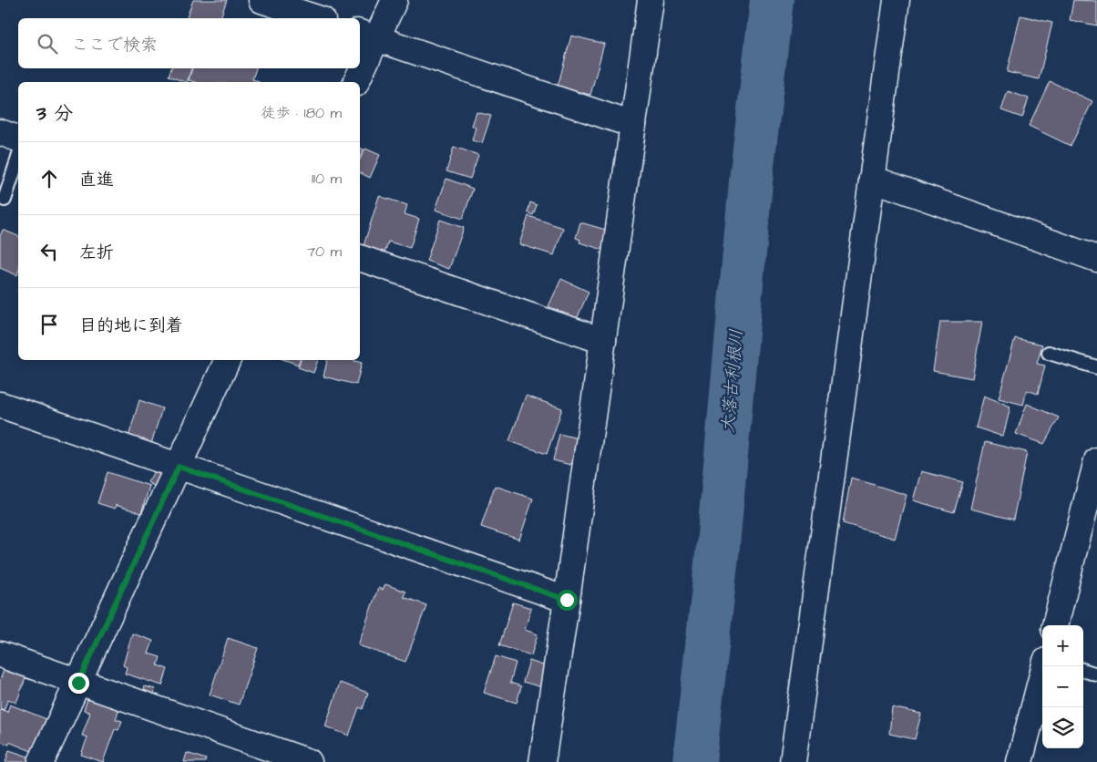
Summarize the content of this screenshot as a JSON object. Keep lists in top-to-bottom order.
{
  "water": ["大落古利根川"],
  "page": {
    "search": "ここで検索",
    "heading": ["3 分", "徒歩 · 180 m"],
    "list": [
      ["直進", "110 m"],
      ["左折", "70 m"],
      "目的地に到着"
    ],
    "map_buttons": ["+", "−"]
  }
}
